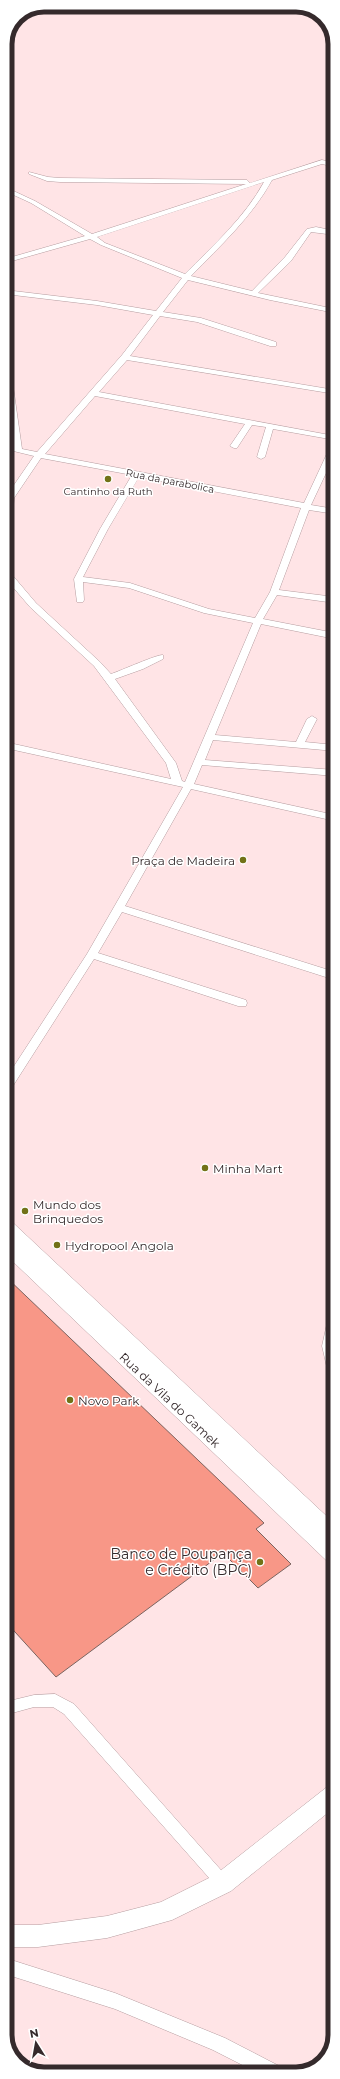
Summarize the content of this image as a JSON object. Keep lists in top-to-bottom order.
{
  "streets": {
    "main road": ["Rua da Vila do Gamek"],
    "street": ["Rua da parabolica"]
  },
  "places": [
    "Cantinho da Ruth",
    "Praça de Madeira",
    "Minha Mart",
    "Mundo dos Brinquedos",
    "Hydropool Angola",
    "Novo Park",
    "Banco de Poupança e Crédito (BPC)"
  ],
  "north": "top"
}
